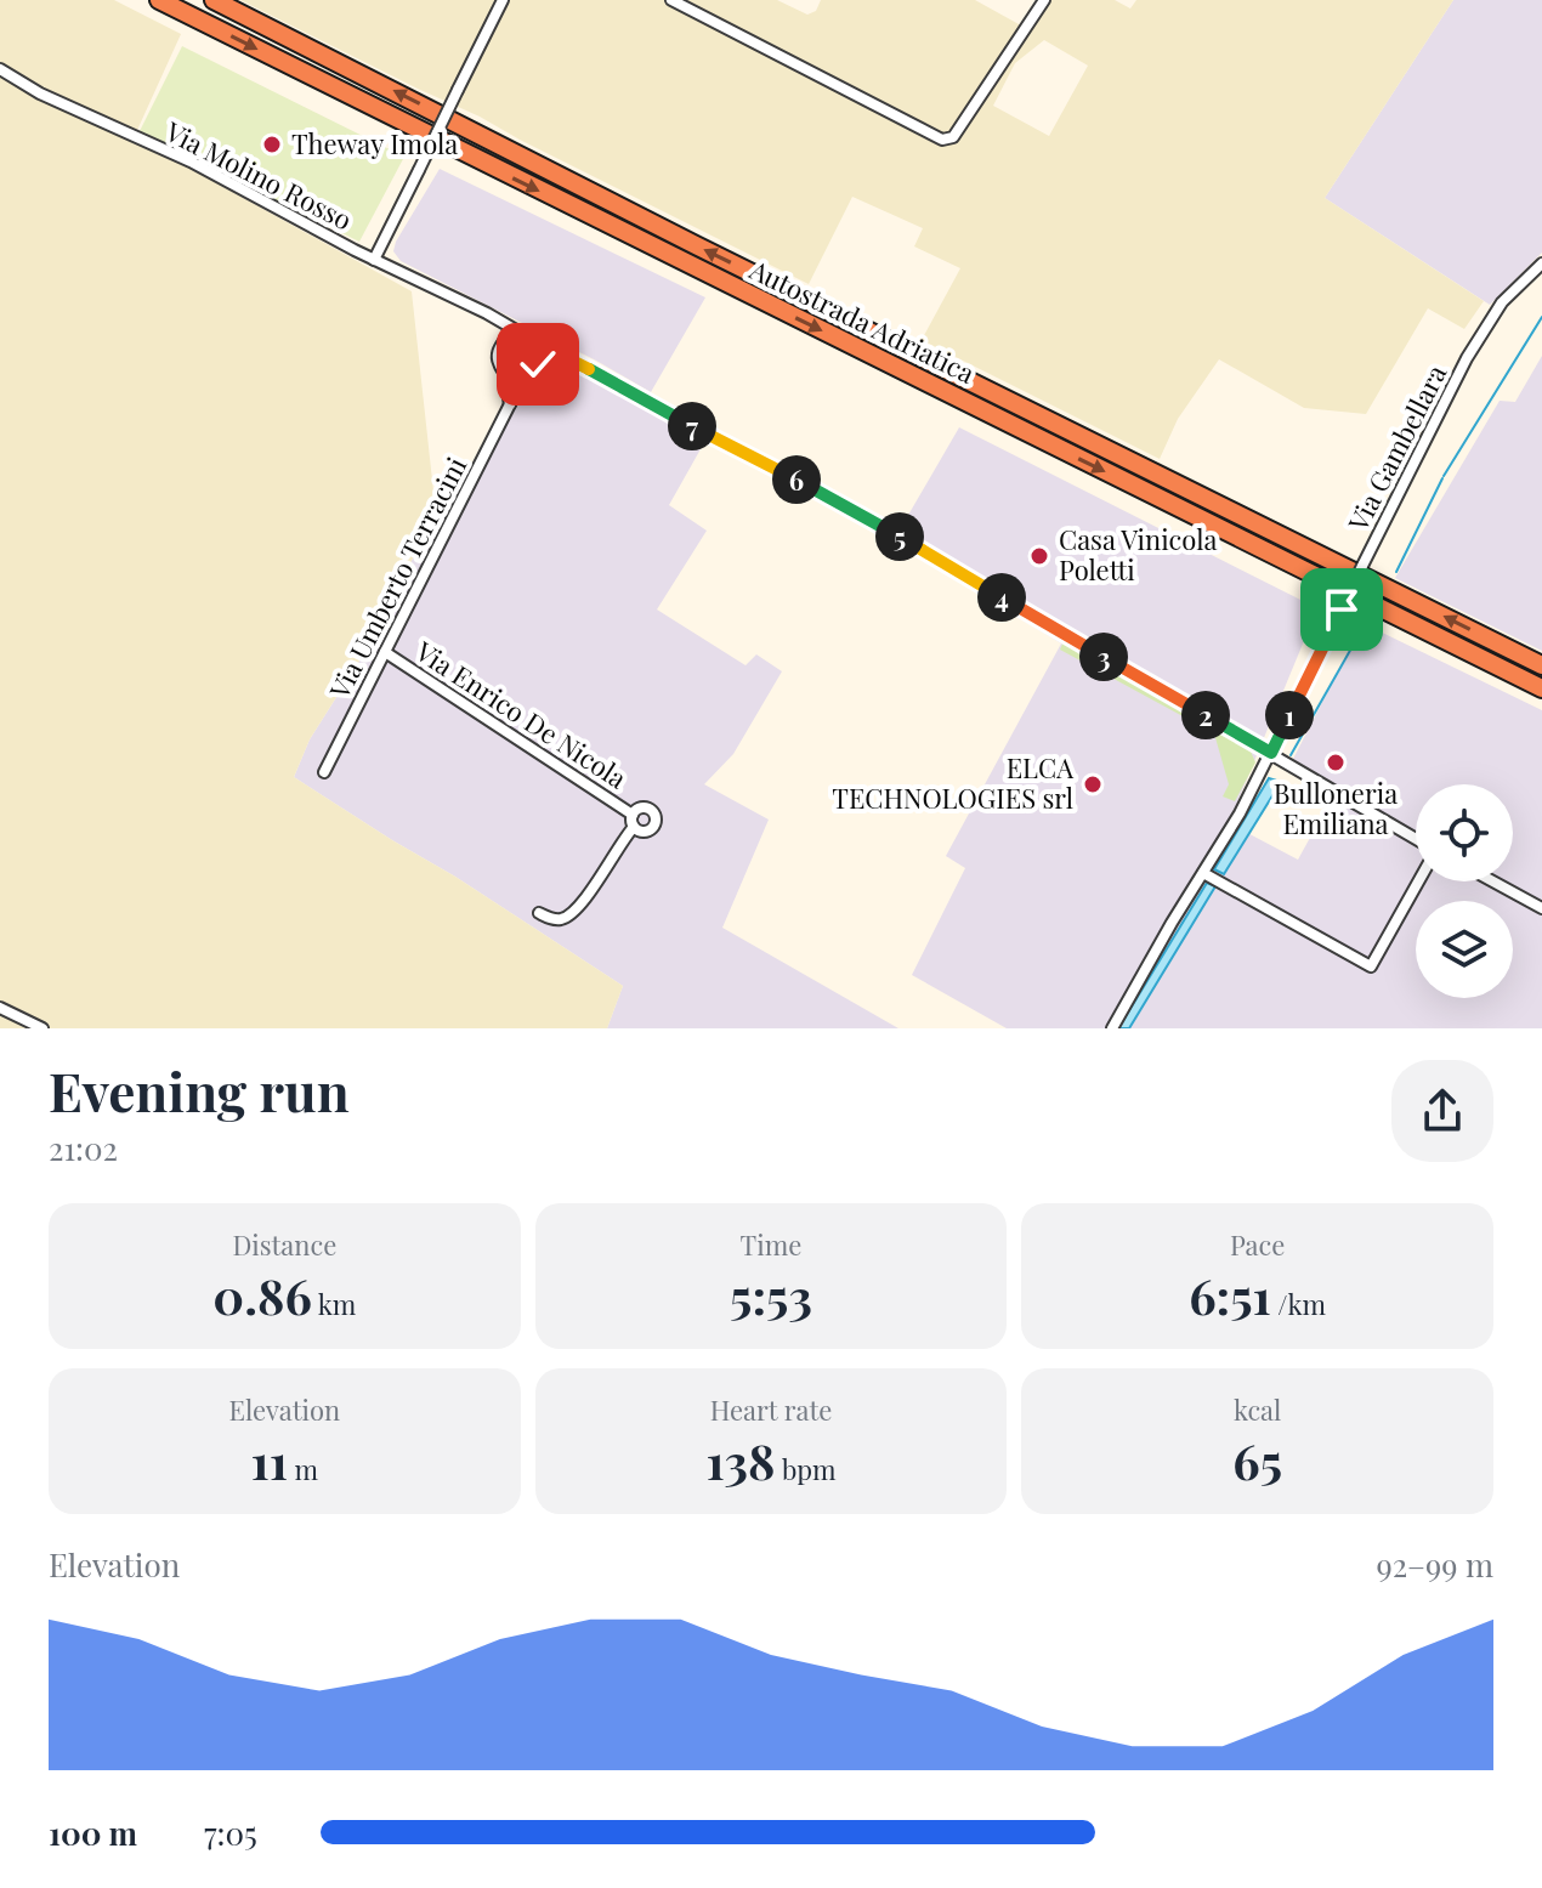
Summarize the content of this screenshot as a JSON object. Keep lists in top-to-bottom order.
{
  "streets": {
    "highway": ["Autostrada Adriatica"],
    "street": [
      "Via Molino Rosso",
      "Via Gambellara",
      "Via Umberto Terracini",
      "Via Enrico De Nicola"
    ]
  },
  "crossings": [
    ["Via Molino Rosso", "Via Umberto Terracini"],
    ["Via Umberto Terracini", "Via Enrico De Nicola"]
  ],
  "places": [
    "Theway Imola",
    "Casa Vinicola Poletti",
    "Bulloneria Emiliana",
    "ELCA TECHNOLOGIES srl"
  ],
  "page": {
    "pins": [
      "7",
      "6",
      "5",
      "4",
      "3",
      "1",
      "2"
    ],
    "heading": ["Evening run", "21:02"],
    "stats": [
      ["Distance", "0.86 km"],
      ["Time", "5:53"],
      ["Pace", "6:51 /km"],
      ["Elevation", "11 m"],
      ["Heart rate", "138 bpm"],
      ["kcal", "65"]
    ],
    "chart": ["Elevation", "92–99 m"],
    "list": [
      {
        "name": "100 m",
        "note": "7:05"
      }
    ]
  }
}
